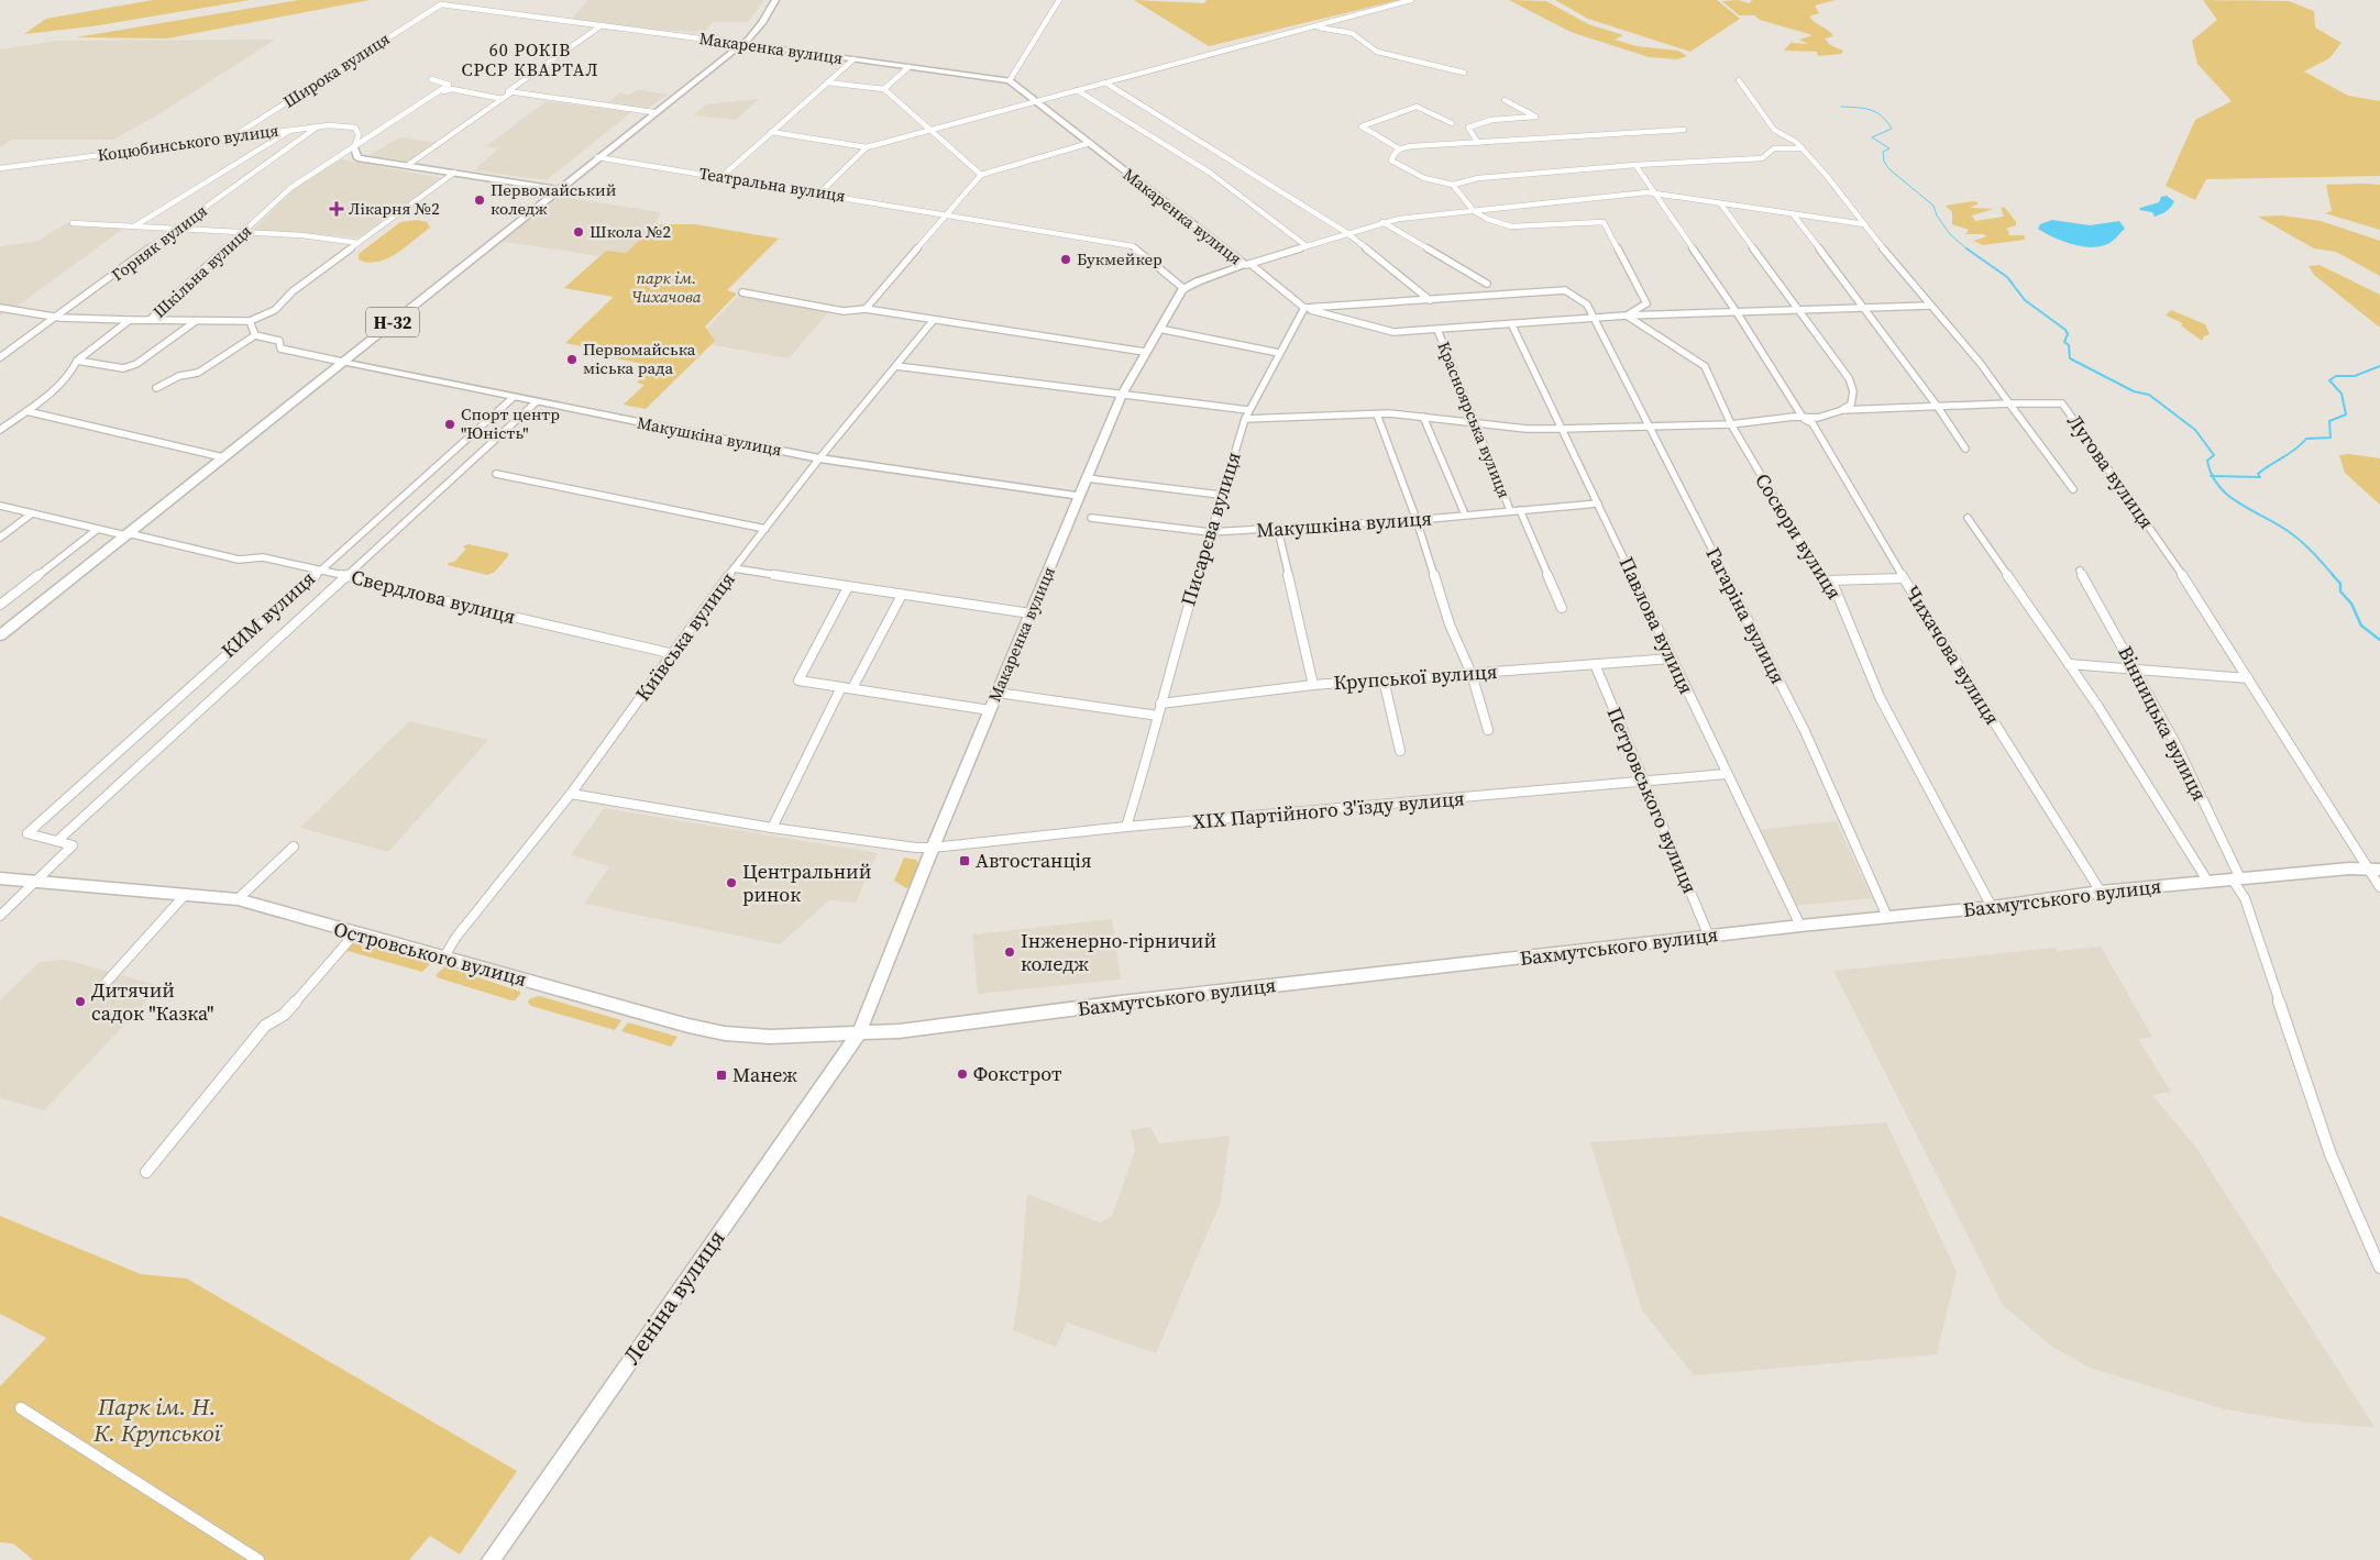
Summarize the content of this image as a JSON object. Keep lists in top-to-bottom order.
{
  "streets": {
    "main road": ["Н-32"],
    "street": [
      "Макаренка вулиця",
      "Широка вулиця",
      "Коцюбинського вулиця",
      "Театральна вулиця",
      "Горняк вулиця",
      "Шкільна вулиця",
      "Красноярська вулиця",
      "Макушкіна вулиця",
      "Лугова вулиця",
      "Писарєва вулиця",
      "Сосюри вулиця",
      "Свердлова вулиця",
      "КИМ вулиця",
      "Гагаріна вулиця",
      "Павлова вулиця",
      "Київська вулиця",
      "Чихачова вулиця",
      "Крупської вулиця",
      "Вінницька вулиця",
      "Петровського вулиця",
      "XIX Партійного З'їзду вулиця",
      "Бахмутського вулиця",
      "Островського вулиця",
      "Леніна вулиця"
    ]
  },
  "crossings": [
    ["Макаренка вулиця", "Широка вулиця"],
    ["Макаренка вулиця", "Театральна вулиця"],
    ["Макаренка вулиця", "Н-32"],
    ["Макаренка вулиця", "Макушкіна вулиця"],
    ["Макаренка вулиця", "XIX Партійного З'їзду вулиця"],
    ["Макаренка вулиця", "Бахмутського вулиця"],
    ["Макаренка вулиця", "Островського вулиця"],
    ["Макаренка вулиця", "Леніна вулиця"],
    ["Широка вулиця", "Коцюбинського вулиця"],
    ["Коцюбинського вулиця", "Горняк вулиця"],
    ["Коцюбинського вулиця", "Шкільна вулиця"],
    ["Театральна вулиця", "Н-32"],
    ["Н-32", "Макушкіна вулиця"],
    ["Н-32", "Свердлова вулиця"],
    ["Красноярська вулиця", "Макушкіна вулиця"],
    ["Макушкіна вулиця", "Писарєва вулиця"],
    ["Макушкіна вулиця", "КИМ вулиця"],
    ["Макушкіна вулиця", "Павлова вулиця"],
    ["Макушкіна вулиця", "Київська вулиця"],
    ["Лугова вулиця", "Бахмутського вулиця"],
    ["Писарєва вулиця", "Гагаріна вулиця"],
    ["Писарєва вулиця", "Крупської вулиця"],
    ["Писарєва вулиця", "XIX Партійного З'їзду вулиця"],
    ["Сосюри вулиця", "Бахмутського вулиця"],
    ["Свердлова вулиця", "КИМ вулиця"],
    ["Свердлова вулиця", "Київська вулиця"],
    ["Гагаріна вулиця", "Бахмутського вулиця"],
    ["Павлова вулиця", "Крупської вулиця"],
    ["Павлова вулиця", "XIX Партійного З'їзду вулиця"],
    ["Павлова вулиця", "Бахмутського вулиця"],
    ["Київська вулиця", "XIX Партійного З'їзду вулиця"],
    ["Київська вулиця", "Островського вулиця"],
    ["Чихачова вулиця", "Бахмутського вулиця"],
    ["Крупської вулиця", "Петровського вулиця"],
    ["Вінницька вулиця", "Бахмутського вулиця"],
    ["Петровського вулиця", "XIX Партійного З'їзду вулиця"],
    ["Петровського вулиця", "Бахмутського вулиця"],
    ["Бахмутського вулиця", "Островського вулиця"],
    ["Бахмутського вулиця", "Леніна вулиця"],
    ["Островського вулиця", "Леніна вулиця"]
  ],
  "districts": ["60 РОКІВ СРСР КВАРТАЛ"],
  "parks": ["парк ім. Чихачова", "Парк ім. Н. К. Крупської"],
  "places": {
    "other": [
      "Первомайський коледж",
      "Школа №2",
      "Букмейкер",
      "Первомайська міська рада",
      "Спорт центр \"Юність\"",
      "Центральний ринок",
      "Інженерно-гірничий коледж",
      "Дитячий садок \"Казка\"",
      "Фокстрот"
    ],
    "health": ["Лікарня №2"],
    "transit": ["Автостанція", "Манеж"]
  }
}
